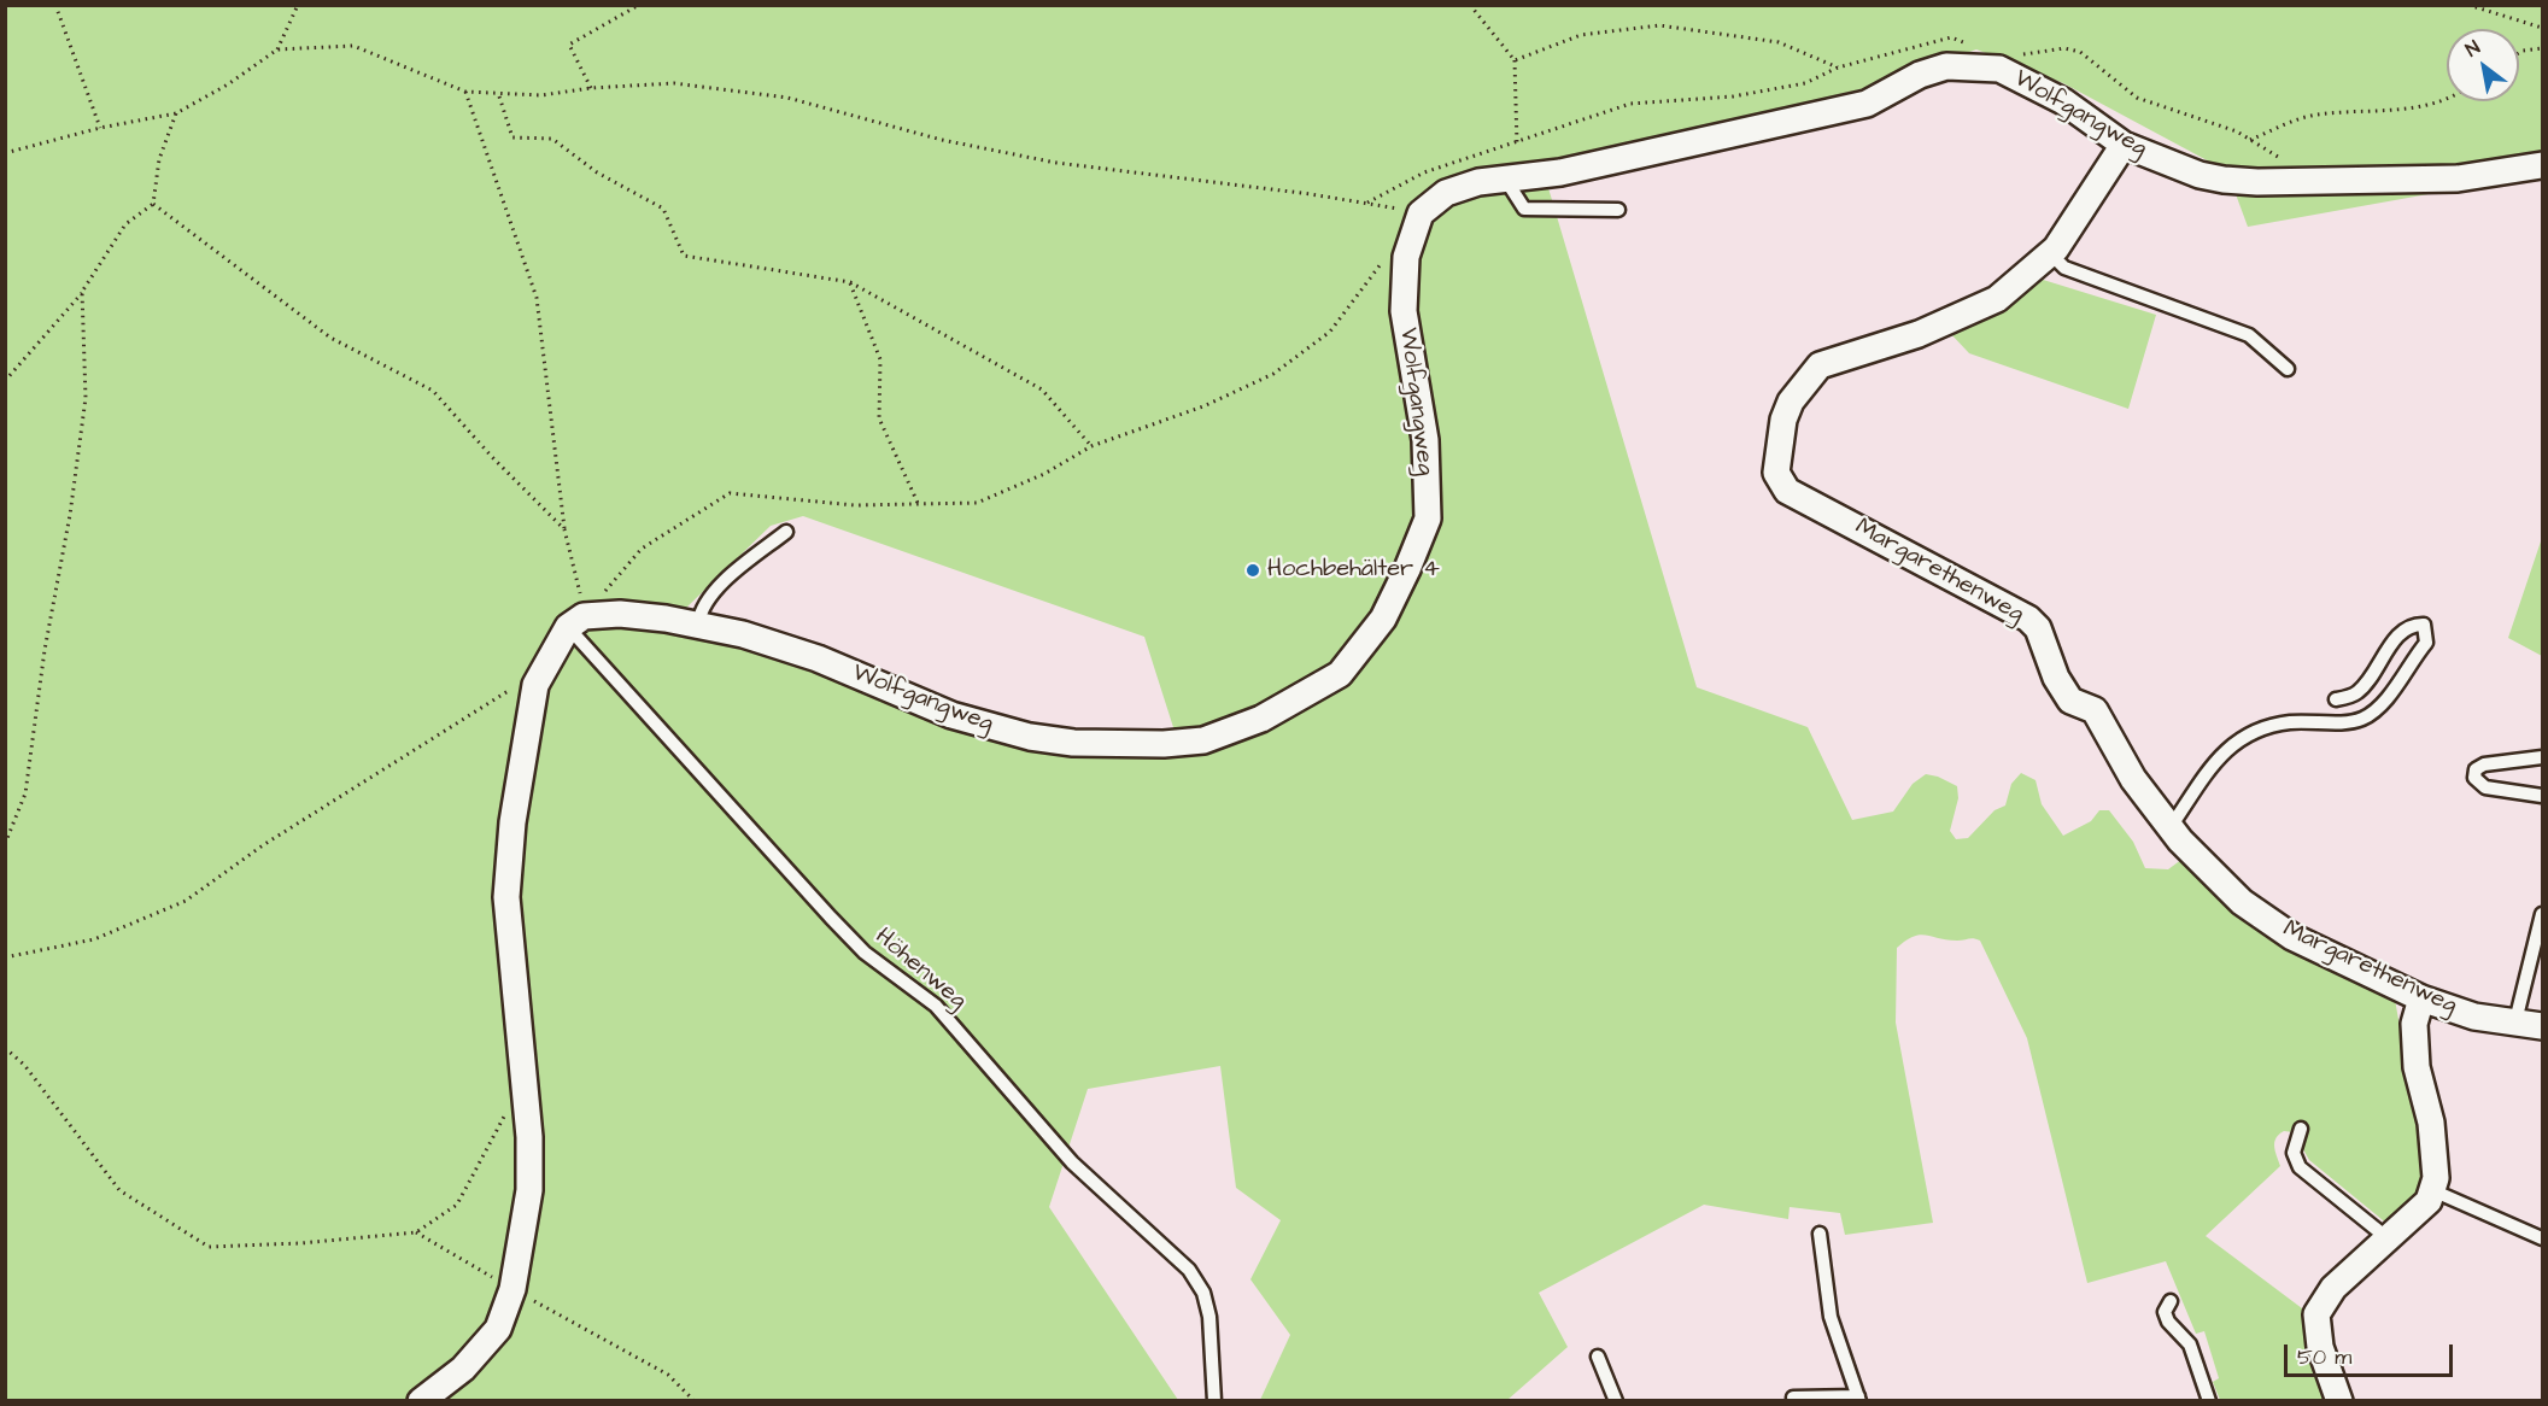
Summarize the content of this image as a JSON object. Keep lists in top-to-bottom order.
{
  "streets": {
    "street": ["Wolfgangweg", "Margarethenweg"],
    "lane": ["Höhenweg"]
  },
  "crossings": [
    ["Wolfgangweg", "Margarethenweg"]
  ],
  "places": ["Hochbehälter 4"],
  "scale_bar": "50 m",
  "north": "top left"
}
